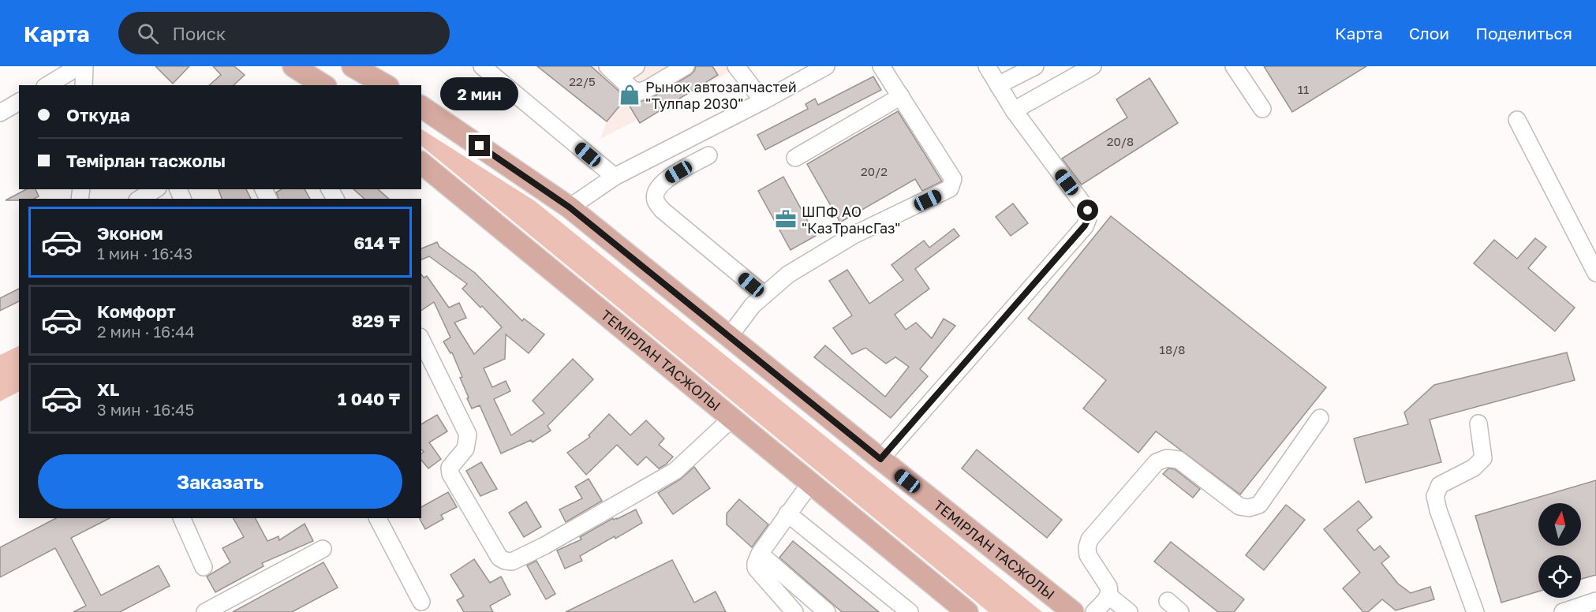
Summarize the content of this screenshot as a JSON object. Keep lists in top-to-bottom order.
{
  "streets": {
    "main road": ["ТЕМІРЛАН ТАСЖОЛЫ"]
  },
  "places": {
    "shop": ["Рынок автозапчастей \"Тулпар 2030\""],
    "office": ["ШПФ АО \"КазТрансГаз\""]
  },
  "house_numbers": [
    "22/5",
    "11",
    "20/8",
    "20/2",
    "18/8"
  ],
  "north": "top",
  "page": {
    "header": "Карта",
    "search": "Поиск",
    "nav": ["Карта", "Слои", "Поделиться"],
    "bubble": "2 мин",
    "banner": ["Откуда", "Темірлан тасжолы"],
    "list": [
      {
        "name": "Эконом",
        "note": "1 мин · 16:43",
        "value": "614 ₸"
      },
      {
        "name": "Комфорт",
        "note": "2 мин · 16:44",
        "value": "829 ₸"
      },
      {
        "name": "XL",
        "note": "3 мин · 16:45",
        "value": "1 040 ₸"
      }
    ],
    "buttons": "Заказать"
  }
}
